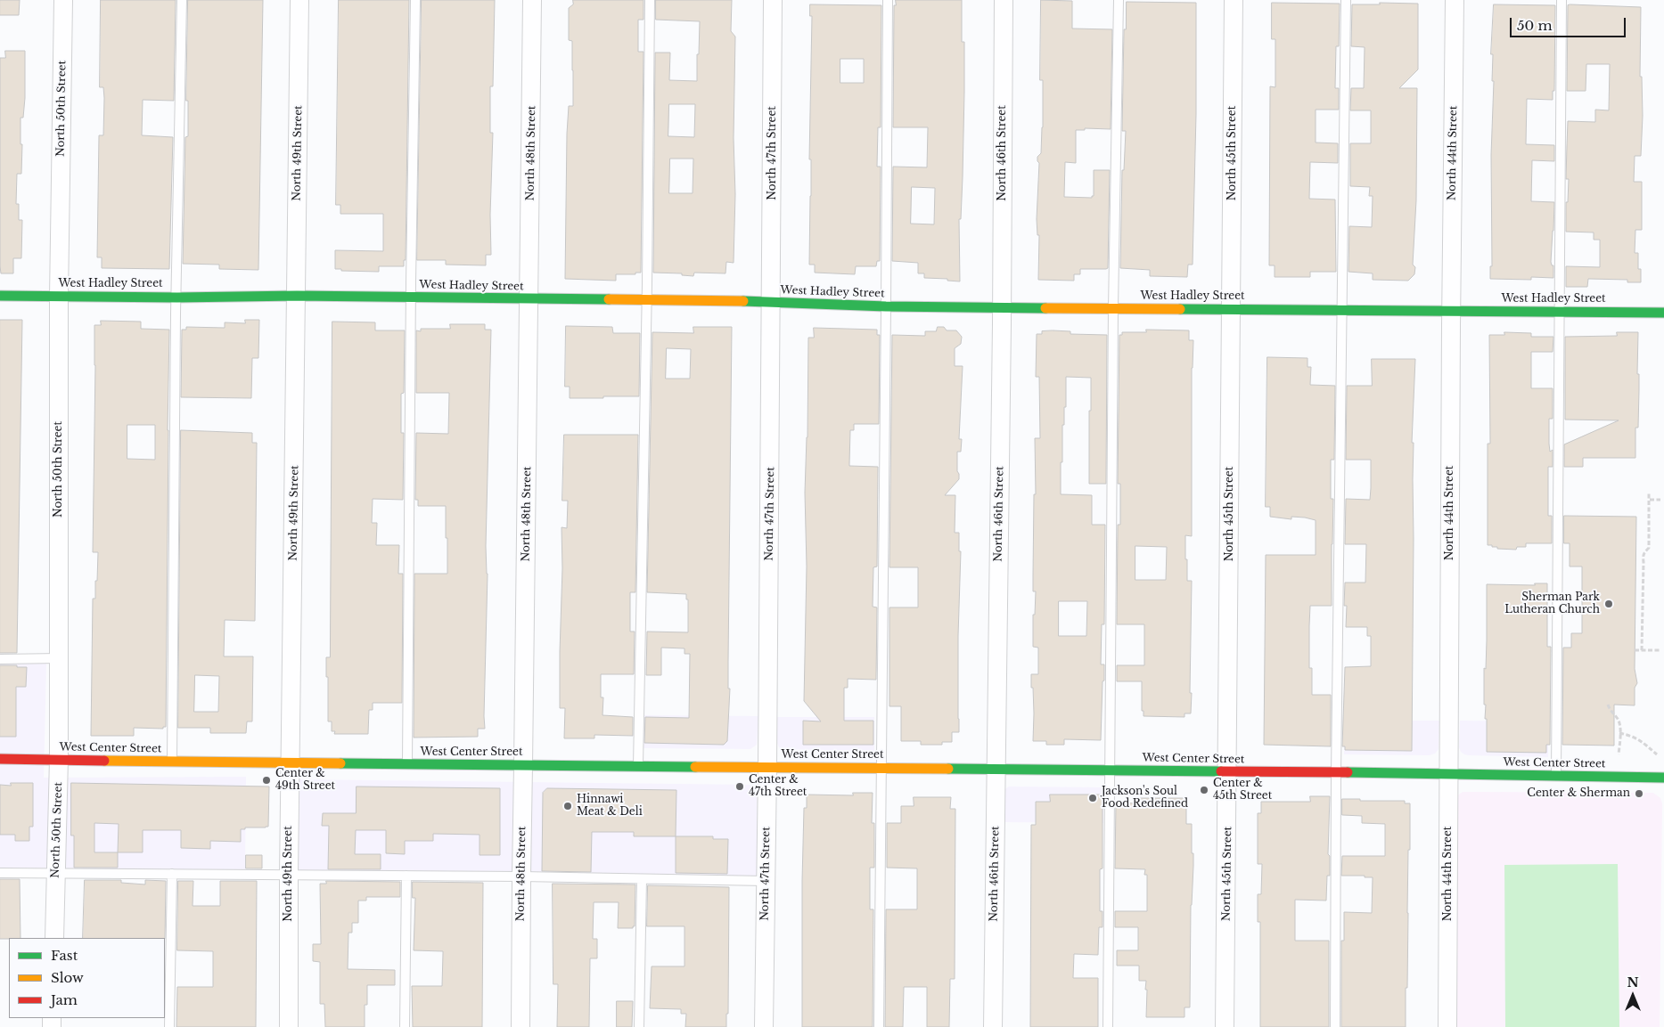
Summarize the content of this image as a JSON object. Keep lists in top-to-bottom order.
{
  "streets": {
    "street": [
      "North 50th Street",
      "North 49th Street",
      "North 48th Street",
      "North 47th Street",
      "North 46th Street",
      "North 45th Street",
      "North 44th Street",
      "West Hadley Street",
      "West Center Street"
    ]
  },
  "crossings": [
    ["North 50th Street", "West Hadley Street"],
    ["North 50th Street", "West Center Street"],
    ["North 49th Street", "West Hadley Street"],
    ["North 49th Street", "West Center Street"],
    ["North 48th Street", "West Hadley Street"],
    ["North 48th Street", "West Center Street"],
    ["North 47th Street", "West Hadley Street"],
    ["North 47th Street", "West Center Street"],
    ["North 46th Street", "West Hadley Street"],
    ["North 46th Street", "West Center Street"],
    ["North 45th Street", "West Hadley Street"],
    ["North 45th Street", "West Center Street"],
    ["North 44th Street", "West Hadley Street"],
    ["North 44th Street", "West Center Street"]
  ],
  "places": [
    "Sherman Park Lutheran Church",
    "Center & 49th Street",
    "Center & 47th Street",
    "Center & 45th Street",
    "Center & Sherman",
    "Jackson's Soul Food Redefined",
    "Hinnawi Meat & Deli"
  ],
  "legend": ["Fast", "Slow", "Jam"],
  "scale_bar": "50 m",
  "north": "top"
}
